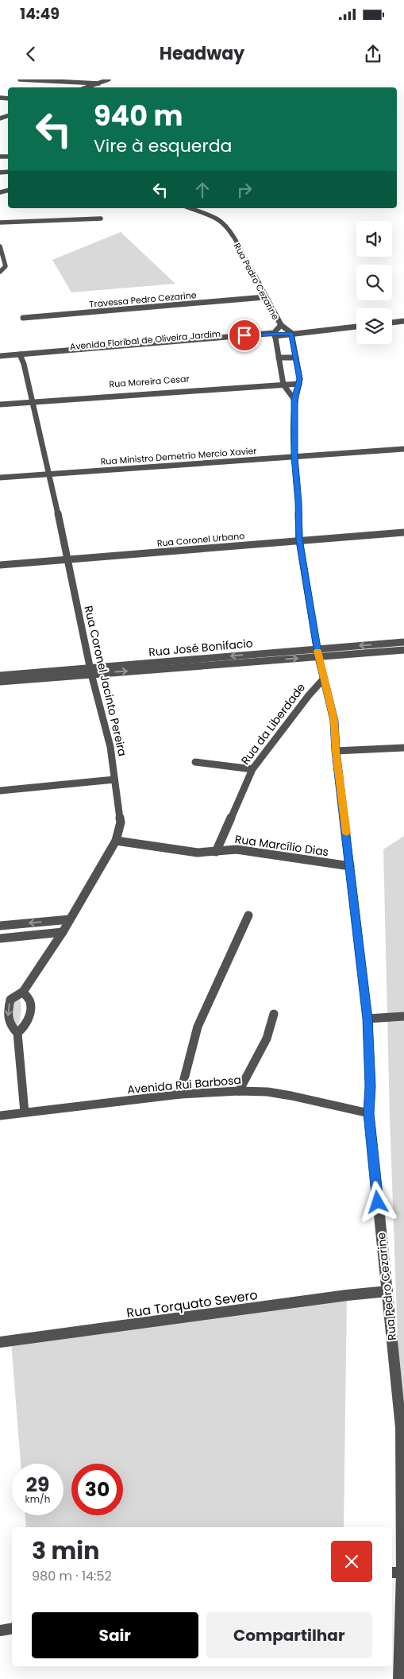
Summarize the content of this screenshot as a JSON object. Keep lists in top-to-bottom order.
{
  "streets": {
    "street": [
      "Rua Pedro Cezarine",
      "Travessa Pedro Cezarine",
      "Avenida Floribal de Oliveira Jardim",
      "Rua Moreira Cesar",
      "Rua Ministro Demetrio Mercio Xavier",
      "Rua Coronel Urbano",
      "Rua José Bonifacio",
      "Rua Coronel Jacinto Pereira",
      "Rua da Liberdade",
      "Rua Marcílio Dias",
      "Avenida Rui Barbosa",
      "Rua Torquato Severo"
    ]
  },
  "crossings": [
    ["Rua Pedro Cezarine", "Travessa Pedro Cezarine"],
    ["Rua Pedro Cezarine", "Avenida Floribal de Oliveira Jardim"],
    ["Rua Pedro Cezarine", "Rua Moreira Cesar"],
    ["Rua Pedro Cezarine", "Rua Ministro Demetrio Mercio Xavier"],
    ["Rua Pedro Cezarine", "Rua Coronel Urbano"],
    ["Rua Pedro Cezarine", "Rua José Bonifacio"],
    ["Rua Pedro Cezarine", "Rua da Liberdade"],
    ["Rua Pedro Cezarine", "Rua Marcílio Dias"],
    ["Rua Pedro Cezarine", "Avenida Rui Barbosa"],
    ["Rua Pedro Cezarine", "Rua Torquato Severo"],
    ["Avenida Floribal de Oliveira Jardim", "Rua Coronel Jacinto Pereira"],
    ["Rua Moreira Cesar", "Rua Coronel Jacinto Pereira"],
    ["Rua Ministro Demetrio Mercio Xavier", "Rua Coronel Jacinto Pereira"],
    ["Rua Coronel Urbano", "Rua Coronel Jacinto Pereira"],
    ["Rua José Bonifacio", "Rua Coronel Jacinto Pereira"],
    ["Rua Coronel Jacinto Pereira", "Rua Marcílio Dias"],
    ["Rua Coronel Jacinto Pereira", "Avenida Rui Barbosa"],
    ["Rua da Liberdade", "Rua Marcílio Dias"]
  ],
  "page": {
    "status": "14:49",
    "header": "Headway",
    "turn": ["940 m", "Vire à esquerda"],
    "speed": "29 km/h",
    "limit": "30",
    "heading": ["3 min", "980 m · 14:52"],
    "buttons": ["Sair", "Compartilhar"]
  }
}
